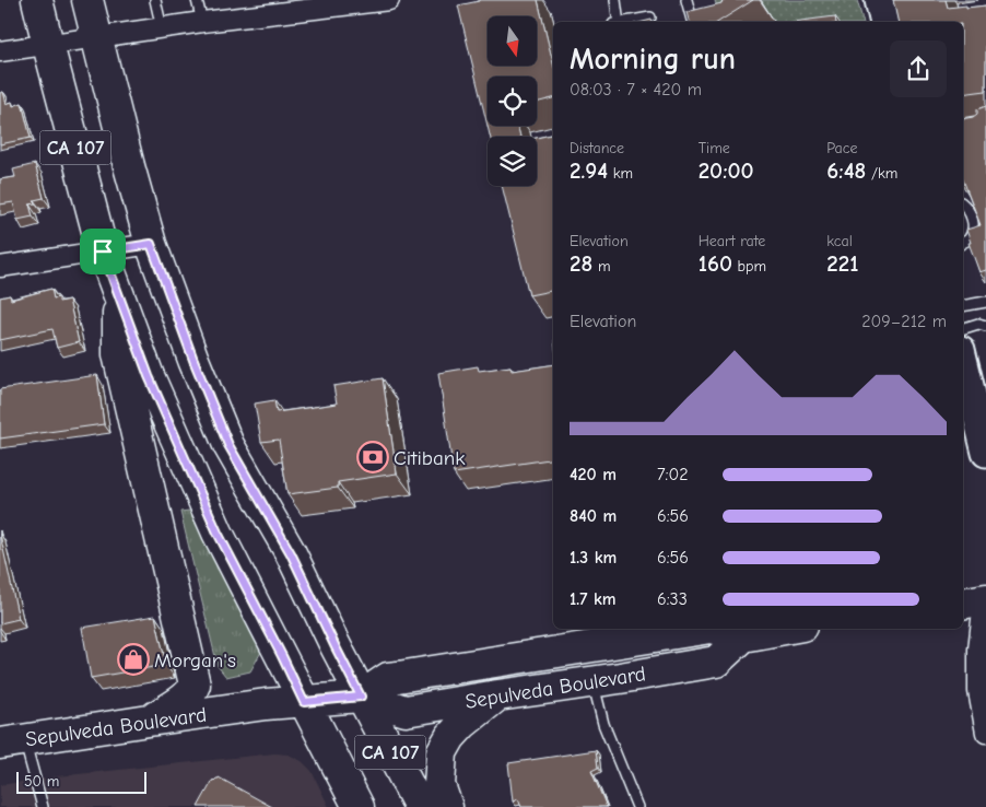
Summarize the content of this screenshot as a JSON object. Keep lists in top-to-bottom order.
{
  "streets": {
    "main road": ["CA 107", "Sepulveda Boulevard"]
  },
  "crossings": [
    ["CA 107", "Sepulveda Boulevard"]
  ],
  "places": {
    "bank": ["Citibank"],
    "shop": ["Morgan's"]
  },
  "scale_bar": "50 m",
  "north": "bottom",
  "page": {
    "heading": ["Morning run", "08:03 · 7 × 420 m"],
    "stats": [
      ["Distance", "2.94 km"],
      ["Time", "20:00"],
      ["Pace", "6:48 /km"],
      ["Elevation", "28 m"],
      ["Heart rate", "160 bpm"],
      ["kcal", "221"]
    ],
    "chart": ["Elevation", "209–212 m"],
    "list": [
      {
        "name": "420 m",
        "note": "7:02"
      },
      {
        "name": "840 m",
        "note": "6:56"
      },
      {
        "name": "1.3 km",
        "note": "6:56"
      },
      {
        "name": "1.7 km",
        "note": "6:33"
      }
    ],
    "scale": "50 m"
  }
}
